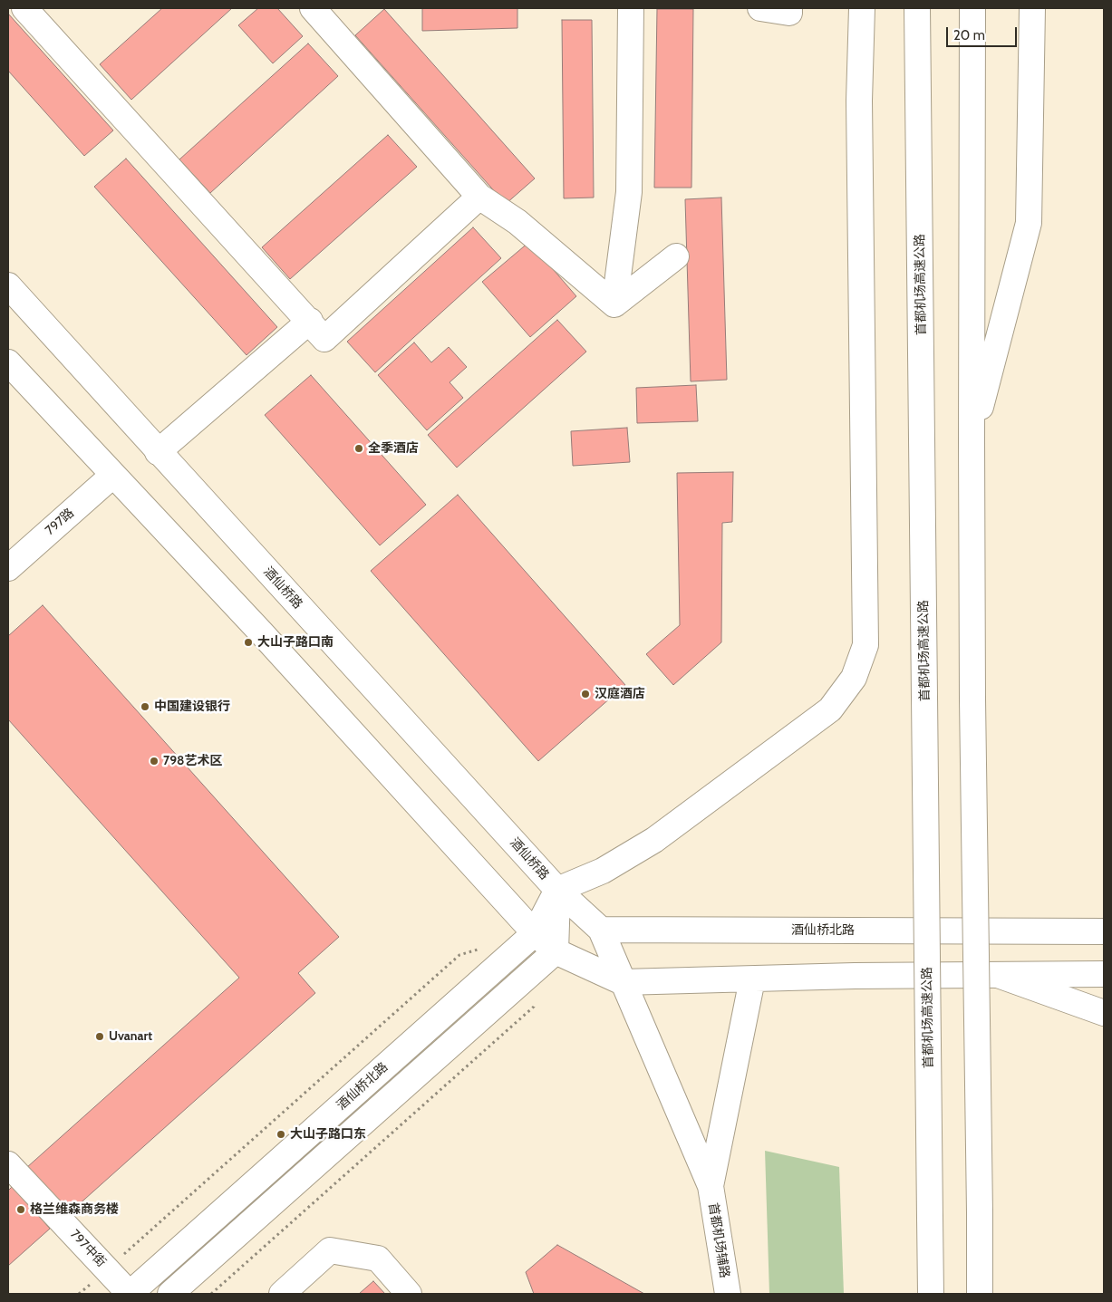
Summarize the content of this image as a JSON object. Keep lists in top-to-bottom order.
{
  "streets": {
    "main road": [
      "首都机场高速公路",
      "797路",
      "酒仙桥路",
      "酒仙桥北路",
      "首都机场辅路",
      "797中街"
    ]
  },
  "crossings": [
    ["酒仙桥北路", "797中街"]
  ],
  "places": [
    "全季酒店",
    "大山子路口南",
    "汉庭酒店",
    "中国建设银行",
    "798艺术区",
    "Uvanart",
    "大山子路口东",
    "格兰维森商务楼"
  ],
  "scale_bar": "20 m"
}
